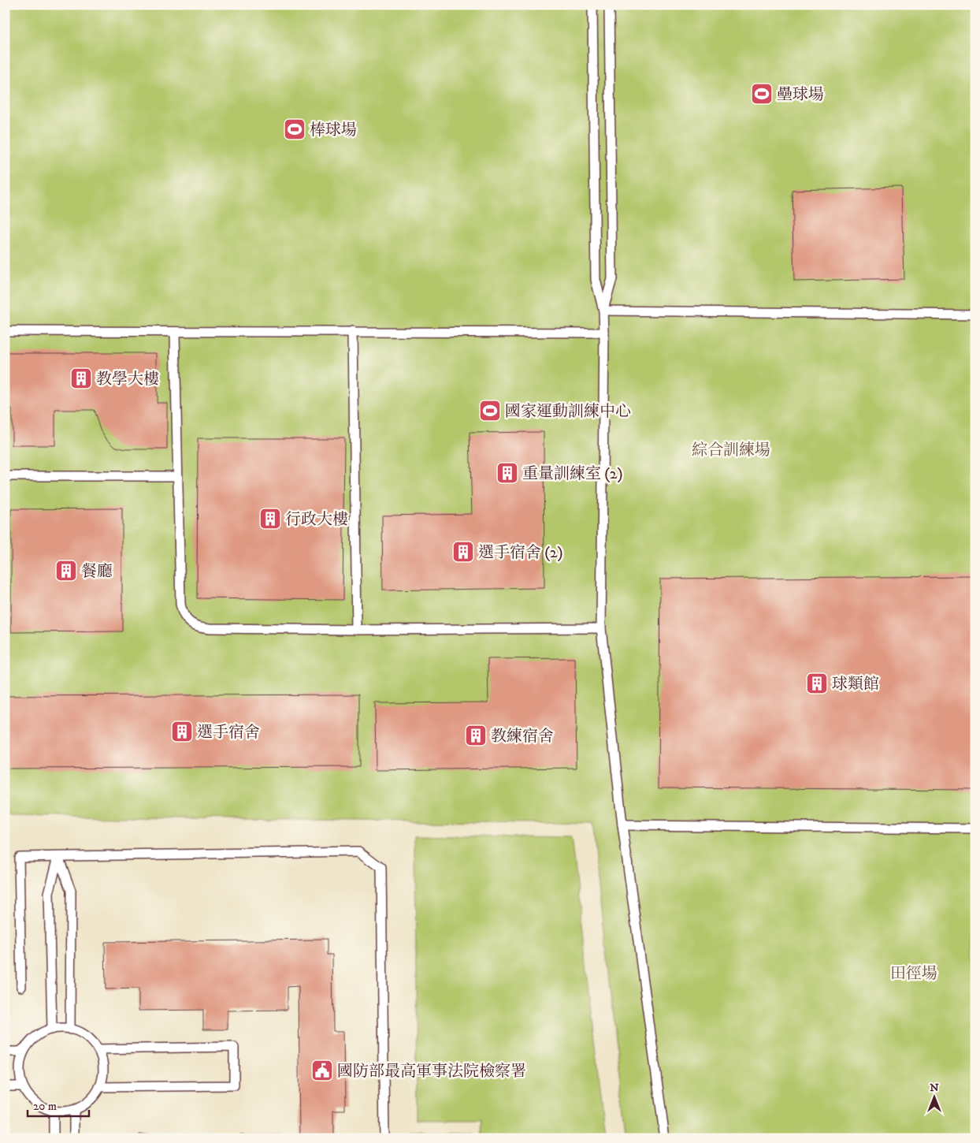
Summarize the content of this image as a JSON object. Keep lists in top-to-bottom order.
{
  "parks": ["綜合訓練場", "田徑場"],
  "places": {
    "sports": ["壘球場", "棒球場", "國家運動訓練中心"],
    "building": [
      "教學大樓",
      "重量訓練室 (2)",
      "行政大樓",
      "選手宿舍 (2)",
      "餐廳",
      "球類館",
      "選手宿舍",
      "教練宿舍"
    ],
    "public building": ["國防部最高軍事法院檢察署"]
  },
  "scale_bar": "20 m",
  "north": "top"
}
